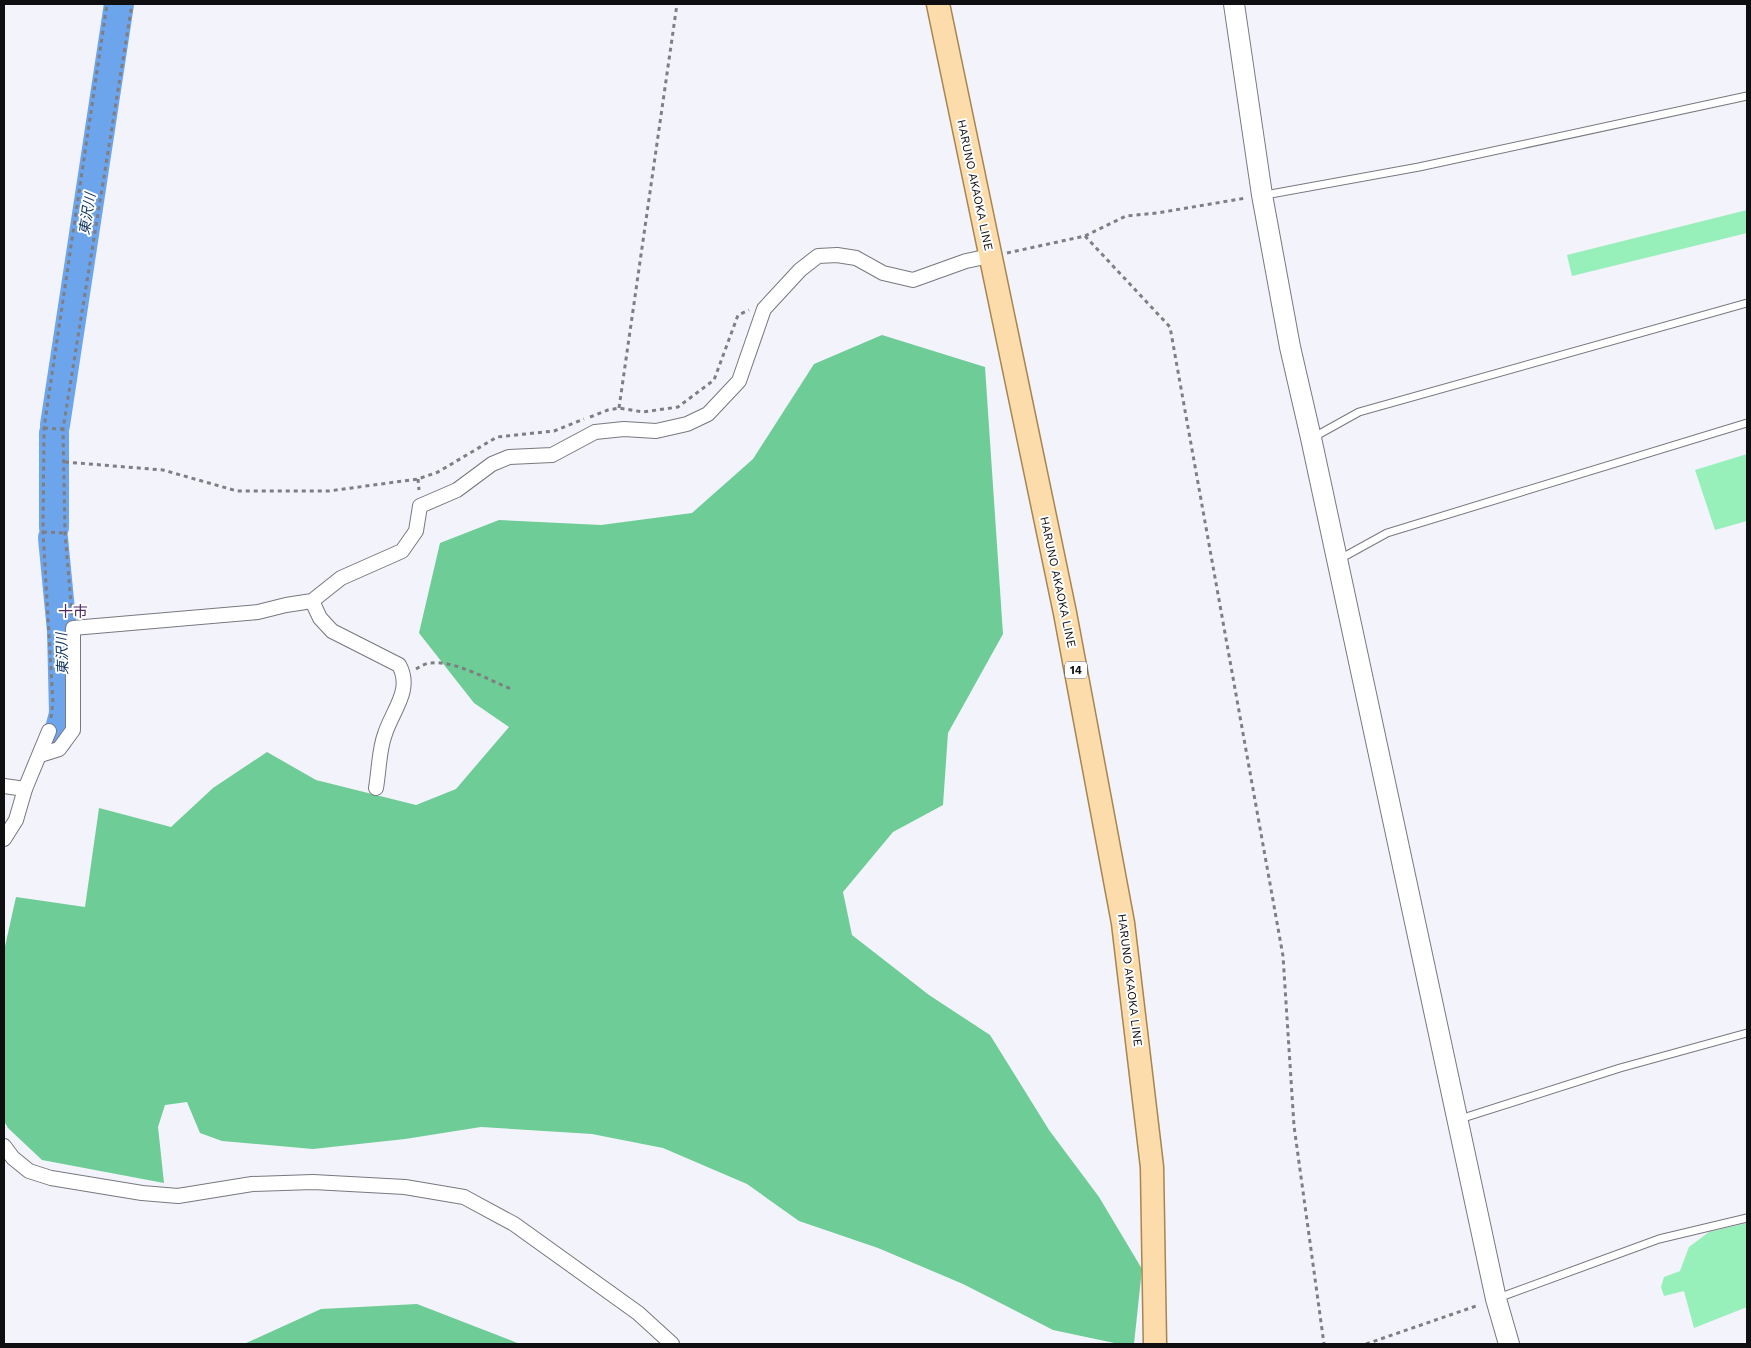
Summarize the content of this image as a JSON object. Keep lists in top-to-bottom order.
{
  "streets": {
    "main road": ["HARUNO AKAOKA LINE", "14"]
  },
  "districts": ["十市"],
  "water": ["東沢川"]
}
